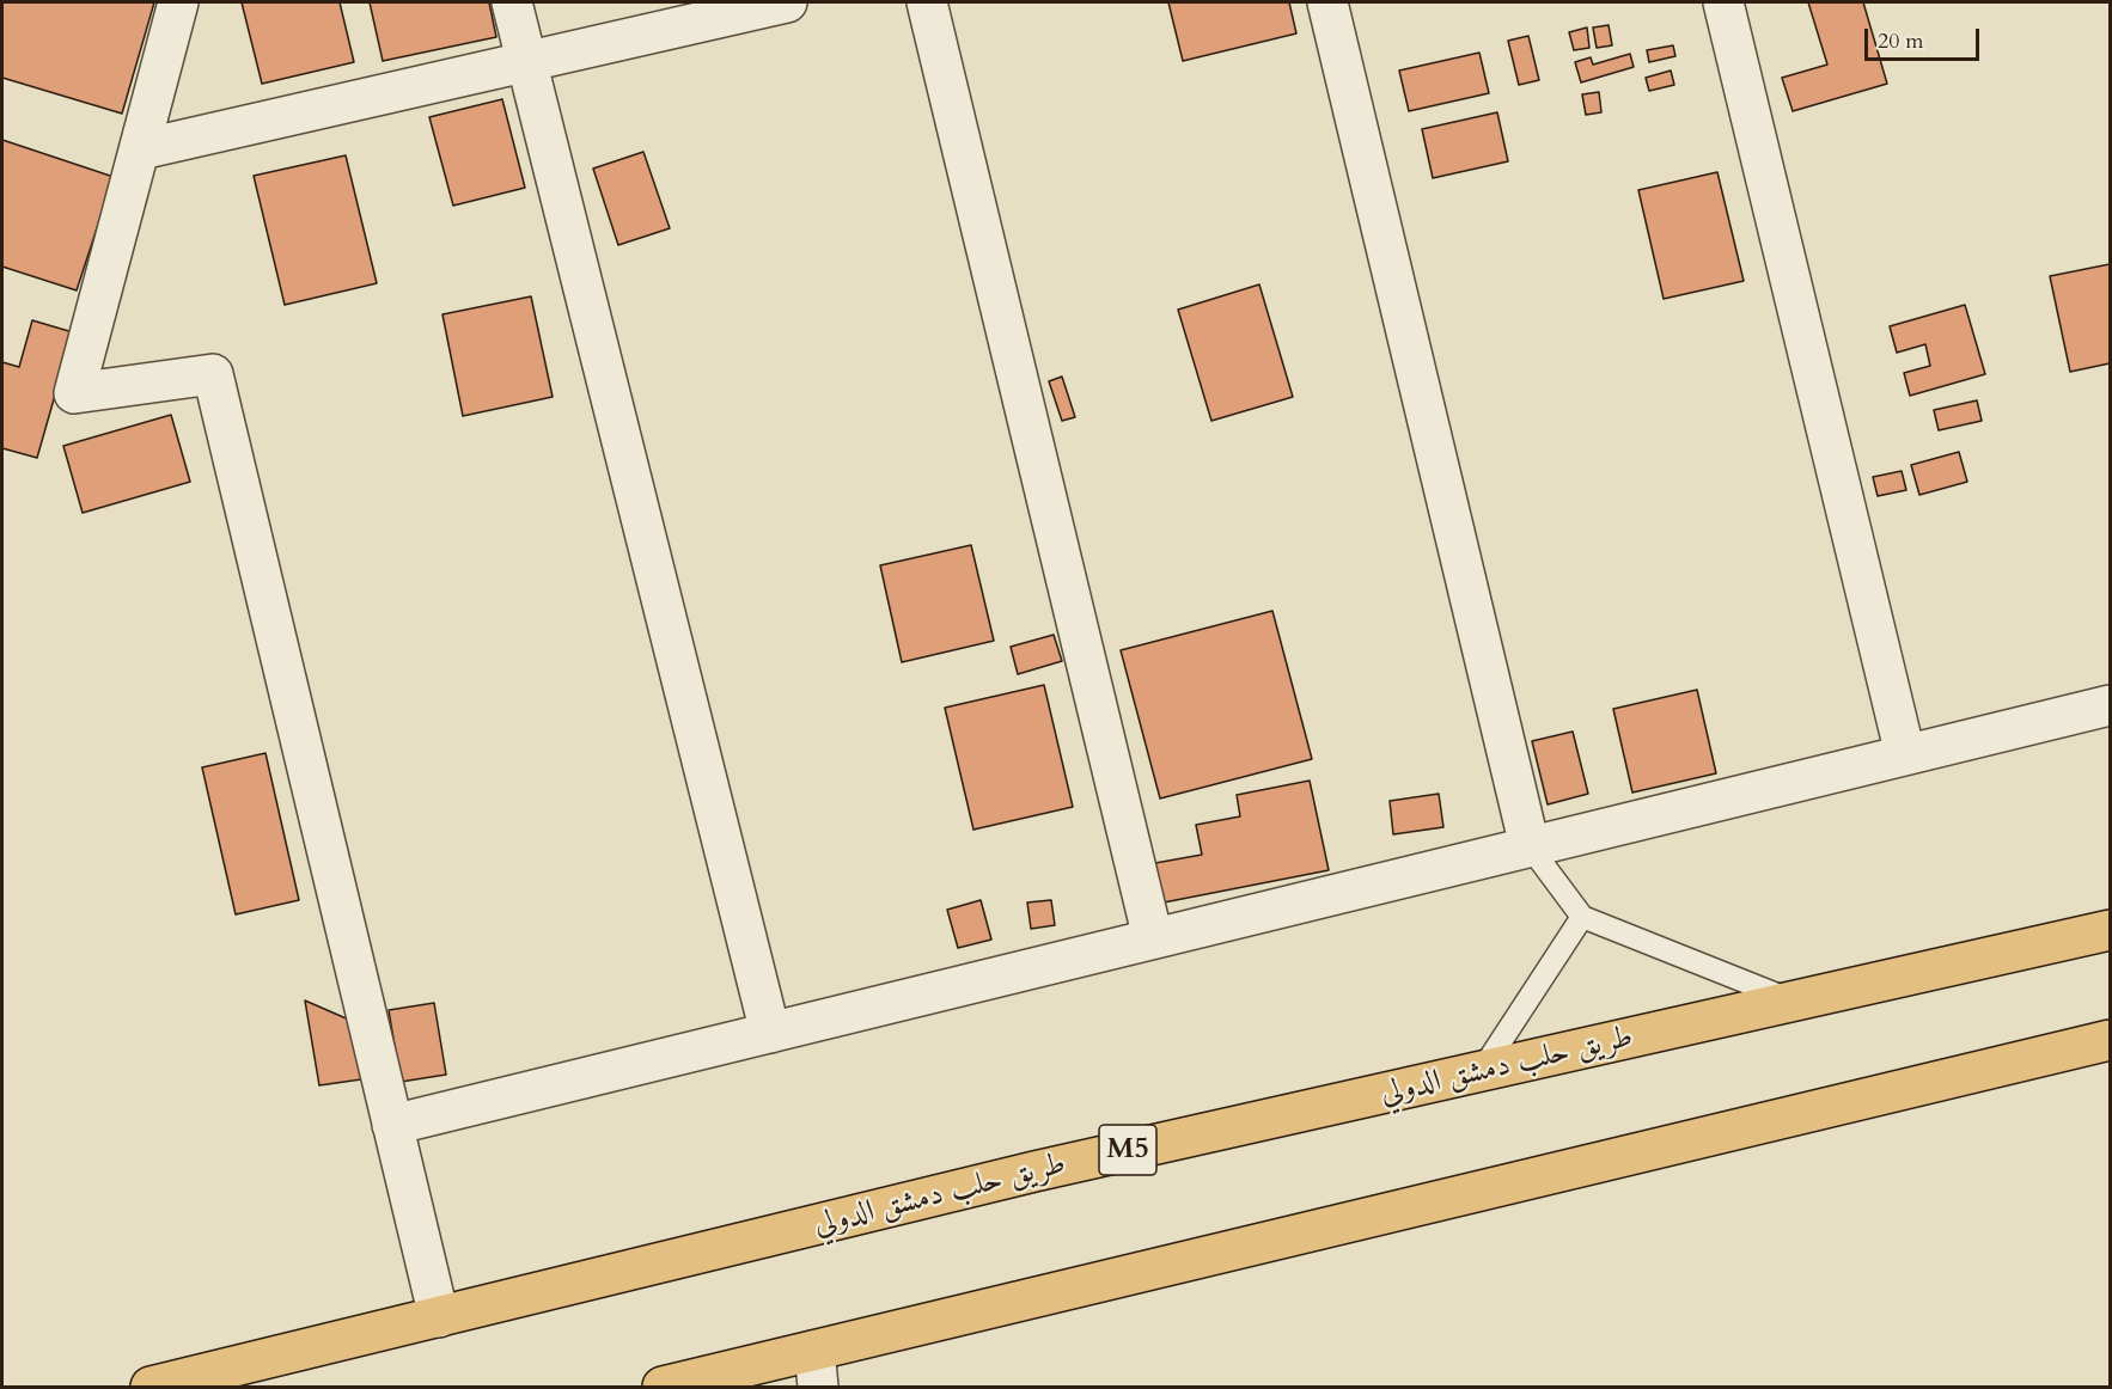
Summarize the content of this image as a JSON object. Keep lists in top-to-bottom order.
{
  "streets": {
    "highway": ["طريق حلب دمشق الدولي", "M5"]
  },
  "scale_bar": "20 m"
}
